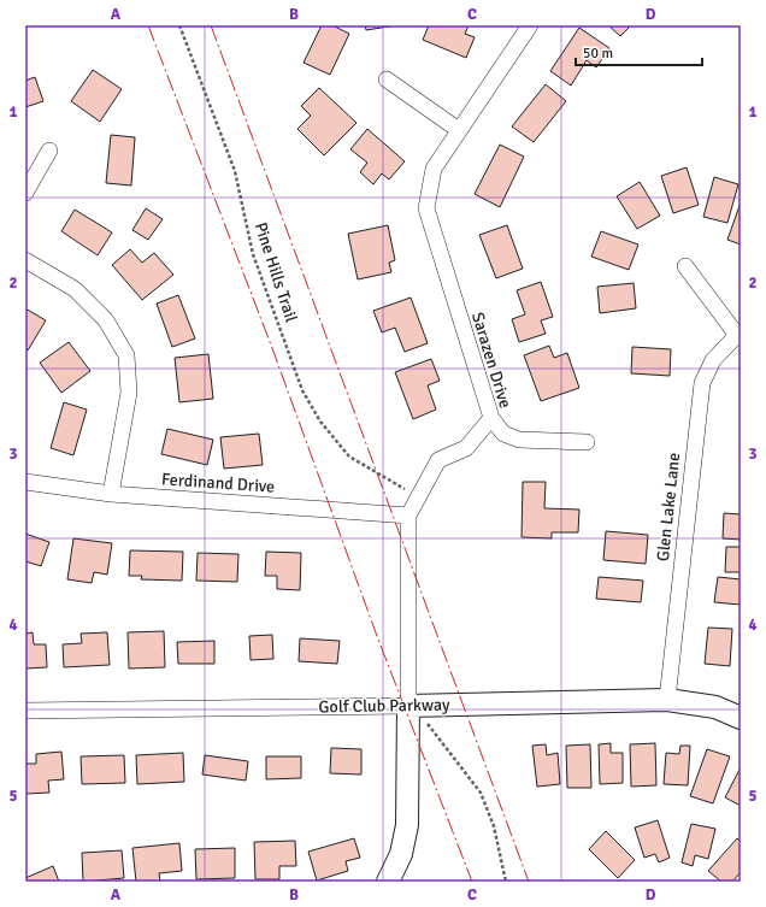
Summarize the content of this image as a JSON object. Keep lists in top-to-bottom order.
{
  "streets": {
    "street": [
      "Sarazen Drive",
      "Ferdinand Drive",
      "Glen Lake Lane",
      "Golf Club Parkway"
    ],
    "path": ["Pine Hills Trail"]
  },
  "crossings": [
    ["Sarazen Drive", "Ferdinand Drive"],
    ["Sarazen Drive", "Golf Club Parkway"],
    ["Glen Lake Lane", "Golf Club Parkway"]
  ],
  "scale_bar": "50 m",
  "grid": {
    "columns": [
      "A",
      "B",
      "C",
      "D"
    ],
    "rows": [
      "1",
      "2",
      "3",
      "4",
      "5"
    ]
  }
}
